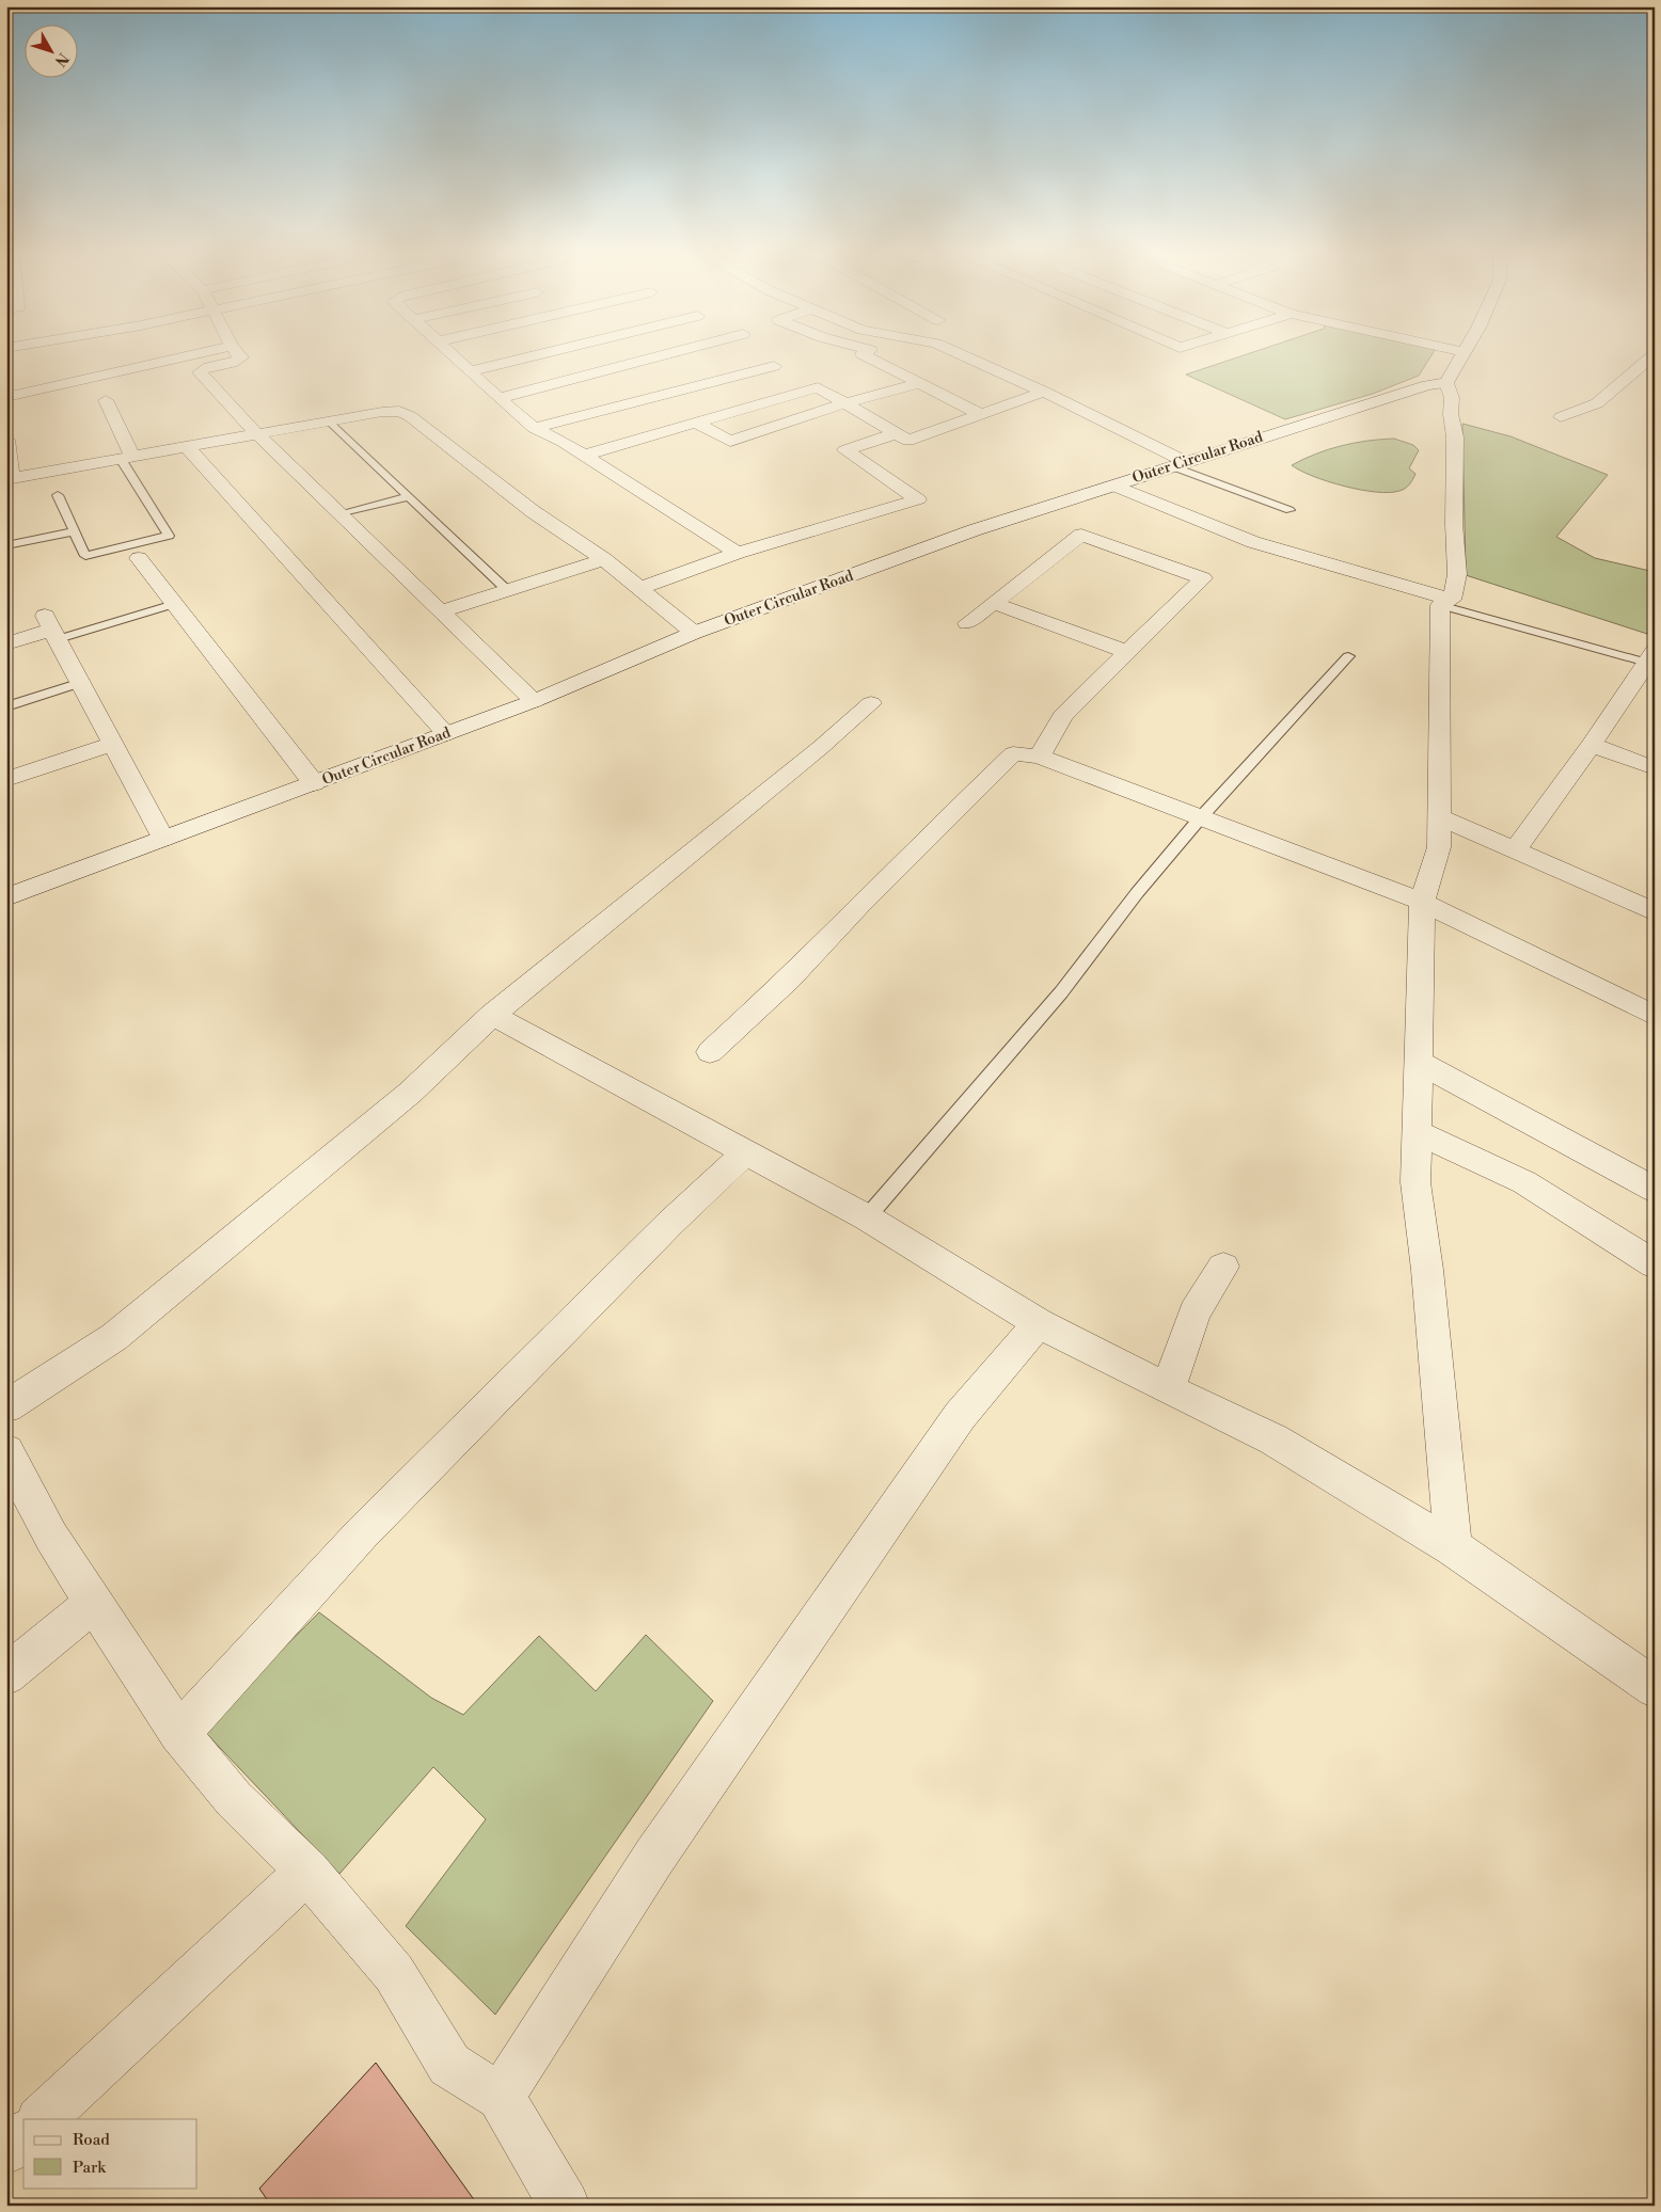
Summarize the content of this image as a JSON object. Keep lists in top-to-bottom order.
{
  "streets": {
    "street": ["Outer Circular Road"]
  },
  "legend": ["Road", "Park"],
  "north": "bottom right"
}
